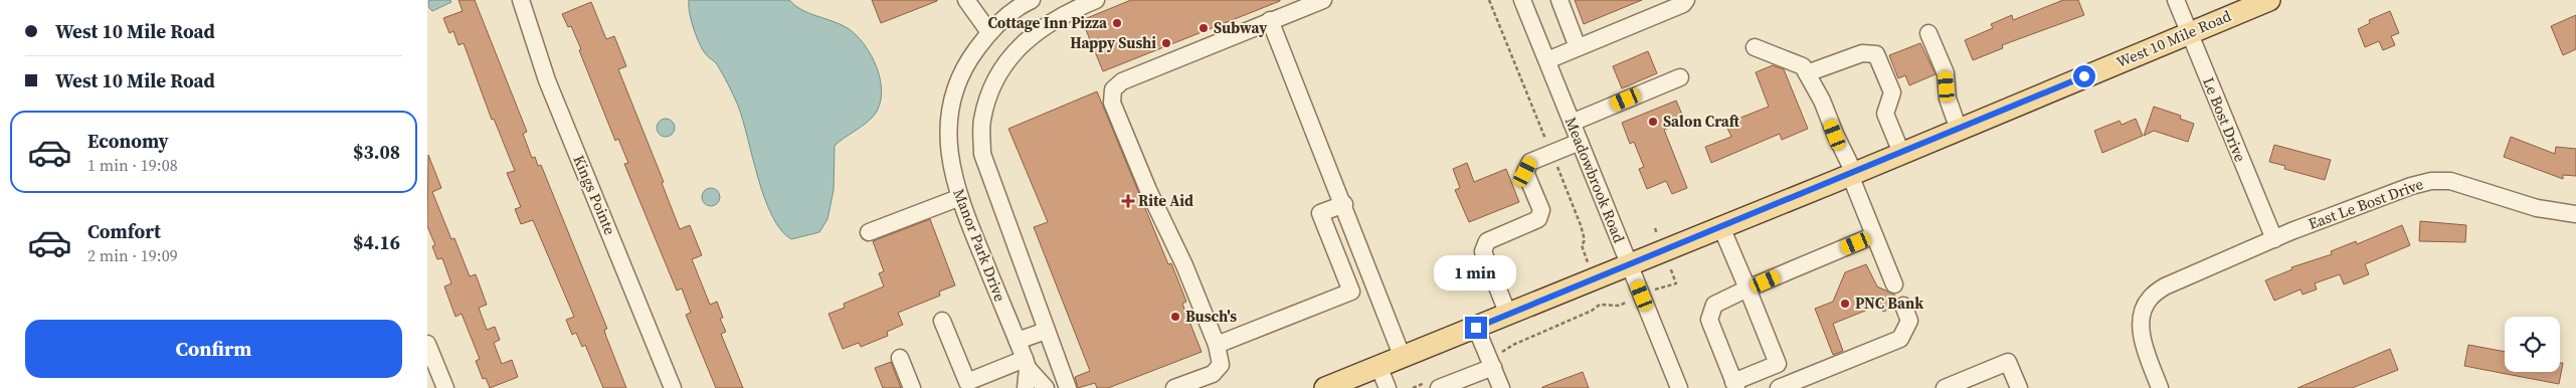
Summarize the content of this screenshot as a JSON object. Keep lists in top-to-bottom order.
{
  "streets": {
    "main road": ["West 10 Mile Road"],
    "street": [
      "Le Bost Drive",
      "Meadowbrook Road",
      "Kings Pointe",
      "East Le Bost Drive",
      "Manor Park Drive"
    ]
  },
  "crossings": [
    ["West 10 Mile Road", "Le Bost Drive"],
    ["West 10 Mile Road", "Meadowbrook Road"],
    ["Le Bost Drive", "East Le Bost Drive"]
  ],
  "places": {
    "other": [
      "Cottage Inn Pizza",
      "Subway",
      "Happy Sushi",
      "Salon Craft",
      "PNC Bank",
      "Busch's"
    ],
    "health": ["Rite Aid"]
  },
  "page": {
    "banner": ["West 10 Mile Road", "West 10 Mile Road"],
    "list": [
      {
        "name": "Economy",
        "note": "1 min · 19:08",
        "value": "$3.08"
      },
      {
        "name": "Comfort",
        "note": "2 min · 19:09",
        "value": "$4.16"
      }
    ],
    "bubble": "1 min",
    "buttons": "Confirm"
  }
}
